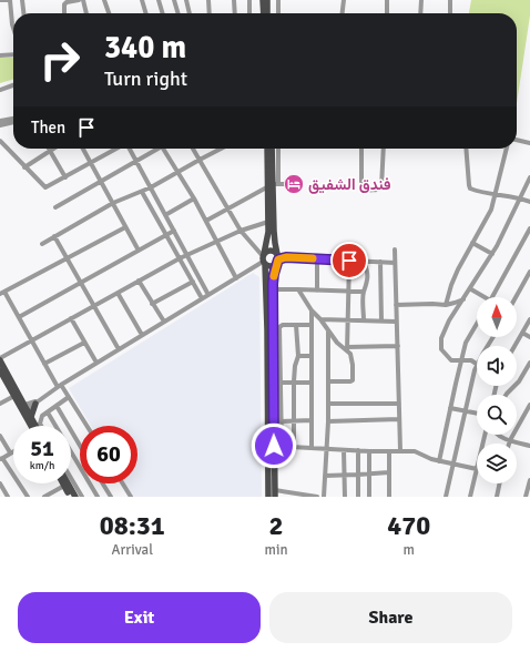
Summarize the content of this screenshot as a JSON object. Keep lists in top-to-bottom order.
{
  "places": {
    "hotel": ["فندق الشفيق"]
  },
  "north": "top",
  "page": {
    "turn": ["340 m", "Turn right"],
    "then": "Then",
    "speed": "51 km/h",
    "limit": "60",
    "eta": [
      "08:31",
      "Arrival",
      "2",
      "min",
      "470",
      "m"
    ],
    "buttons": ["Exit", "Share"]
  }
}
